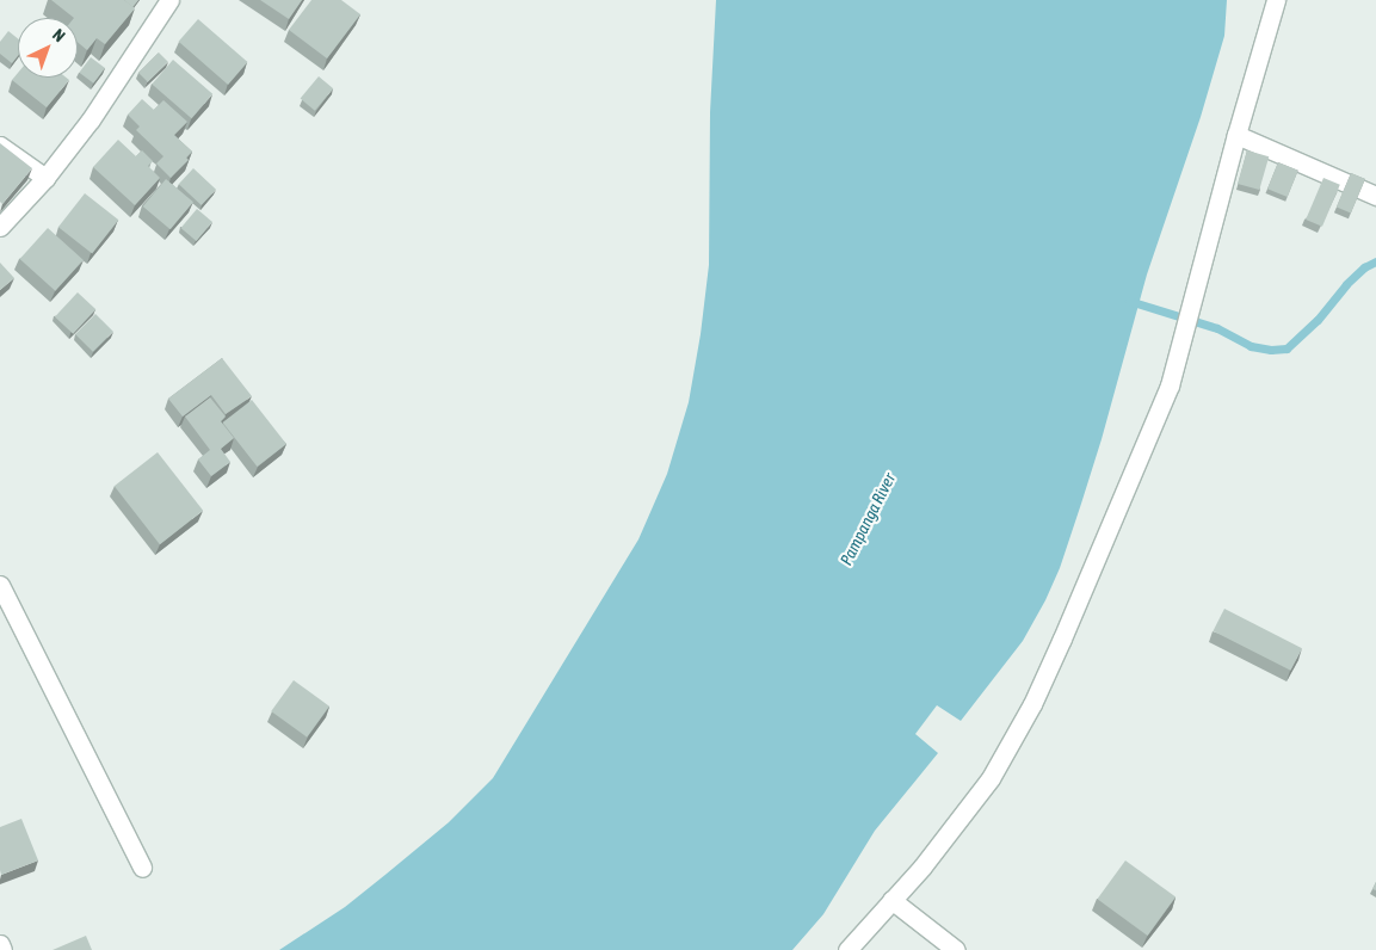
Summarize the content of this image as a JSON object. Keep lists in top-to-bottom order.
{
  "water": ["Pampanga River"],
  "north": "top right"
}
